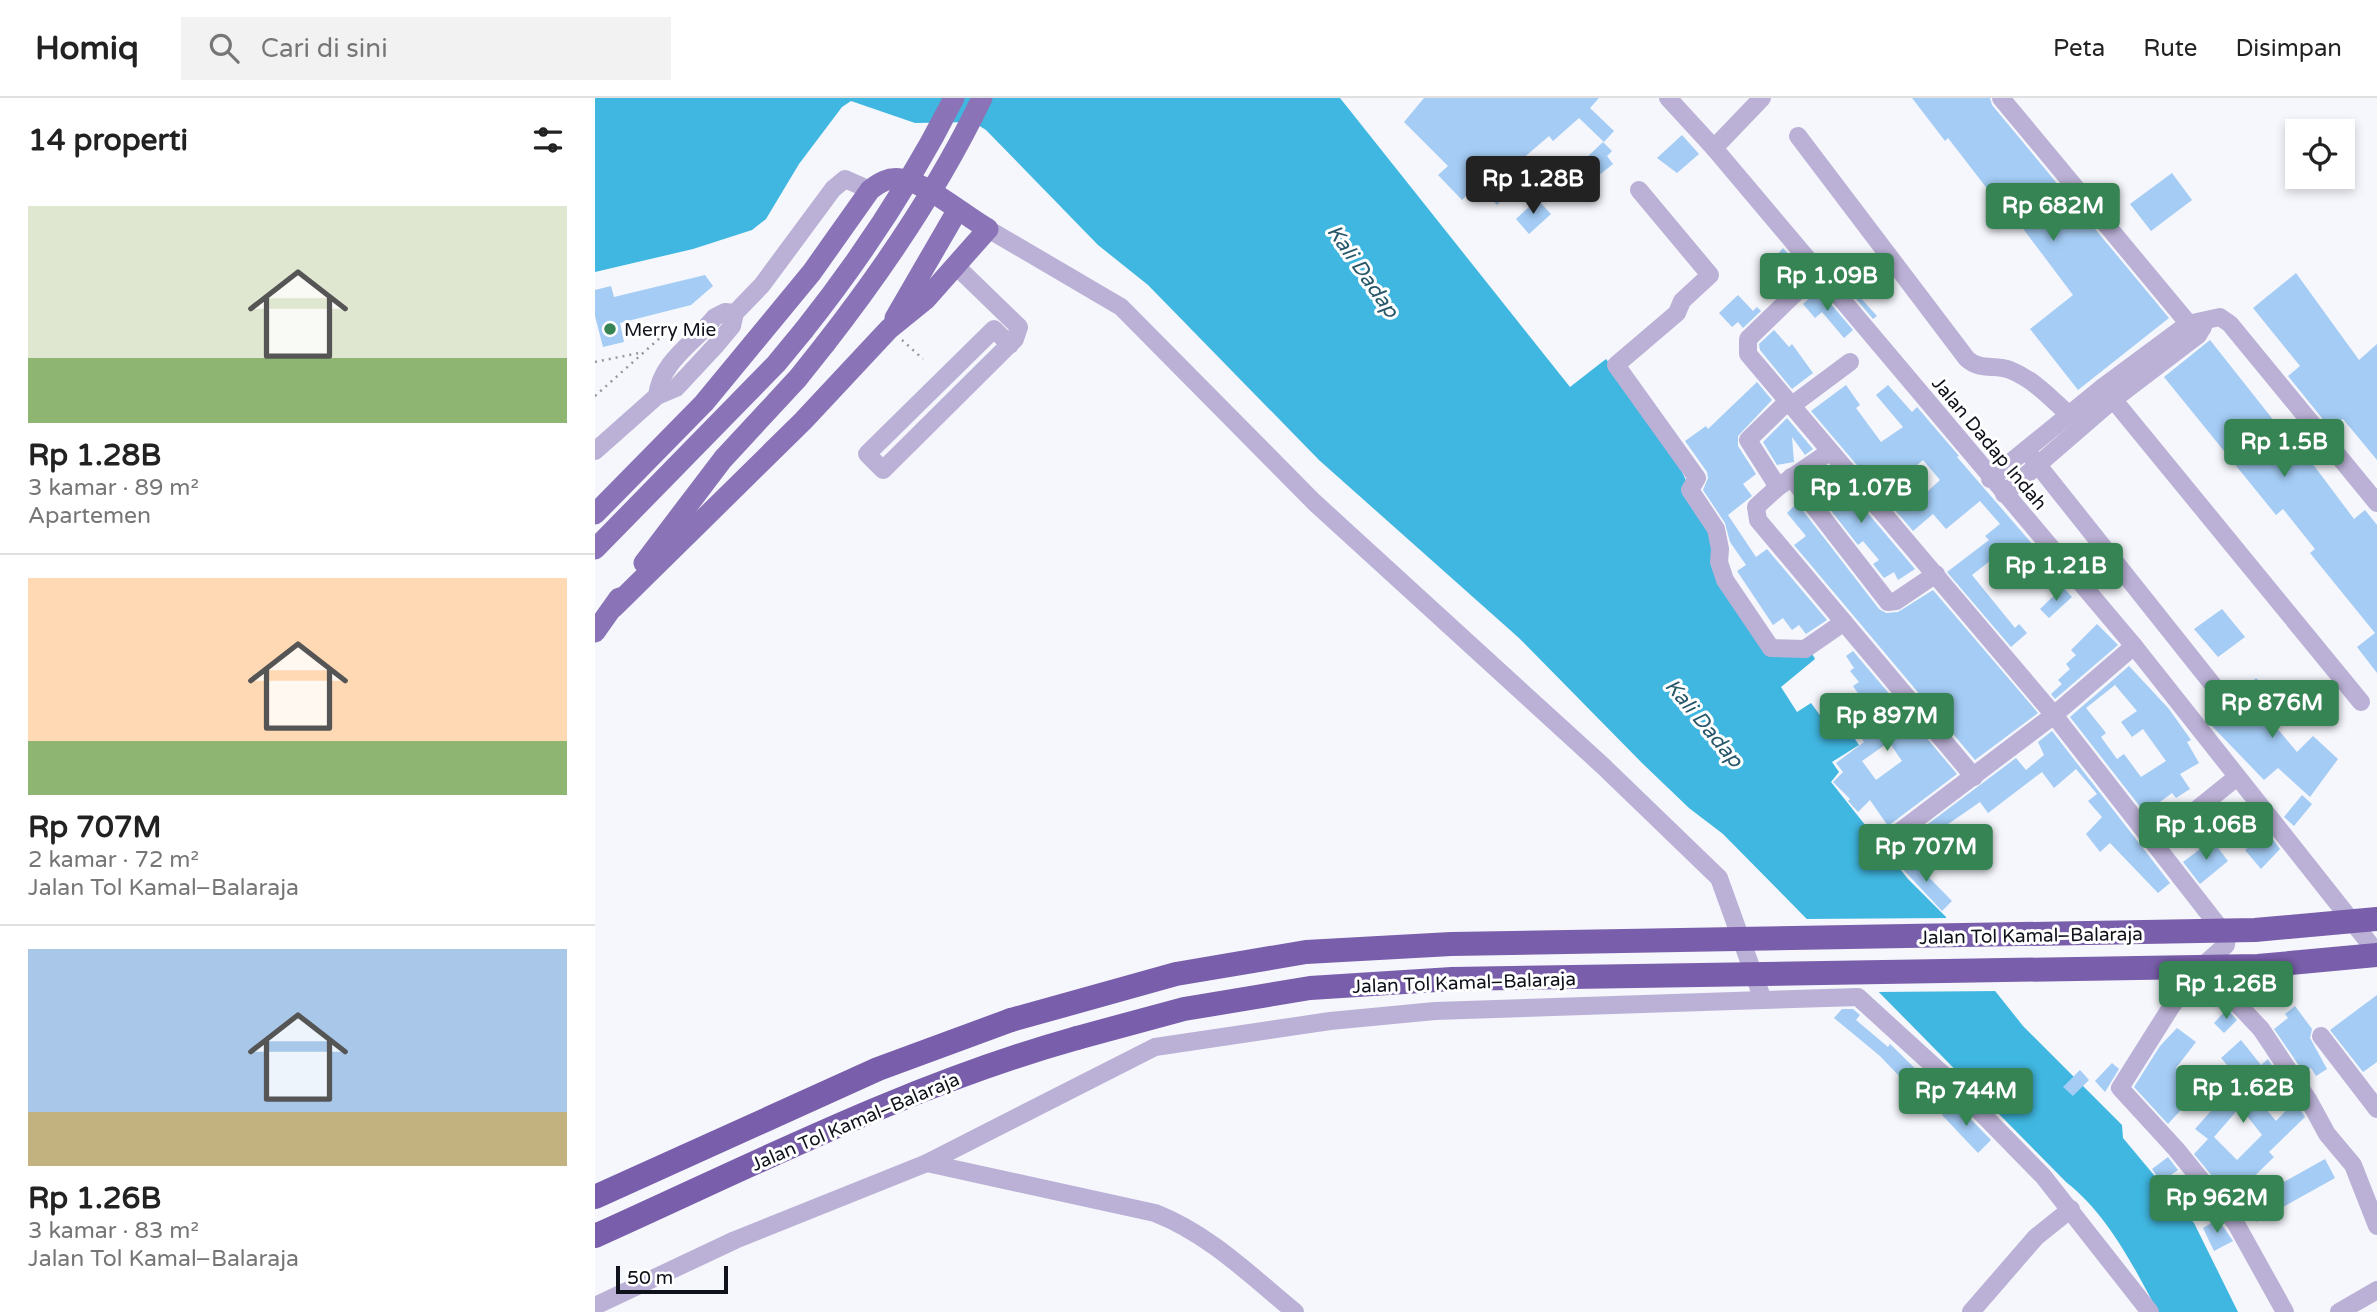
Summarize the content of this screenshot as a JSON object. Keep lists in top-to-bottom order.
{
  "streets": {
    "highway": ["Jalan Tol Kamal–Balaraja"],
    "street": ["Jalan Dadap Indah"]
  },
  "crossings": [
    ["Jalan Dadap Indah", "Jalan Tol Kamal–Balaraja"]
  ],
  "water": ["Kali Dadap"],
  "places": ["Merry Mie"],
  "scale_bar": "50 m",
  "page": {
    "header": "Homiq",
    "search": "Cari di sini",
    "nav": ["Peta", "Rute", "Disimpan"],
    "heading": "14 properti",
    "price": [
      "Rp 1.28B",
      "Rp 682M",
      "Rp 1.09B",
      "Rp 1.5B",
      "Rp 1.07B",
      "Rp 1.21B",
      "Rp 876M",
      "Rp 897M",
      "Rp 1.06B",
      "Rp 707M",
      "Rp 1.26B",
      "Rp 1.62B",
      "Rp 744M",
      "Rp 962M"
    ],
    "list": [
      {
        "name": "Rp 1.28B",
        "note": "3 kamar · 89 m² · Apartemen"
      },
      {
        "name": "Rp 707M",
        "note": "2 kamar · 72 m² · Jalan Tol Kamal–Balaraja"
      },
      {
        "name": "Rp 1.26B",
        "note": "3 kamar · 83 m² · Jalan Tol Kamal–Balaraja"
      }
    ],
    "scale": "50 m"
  }
}
